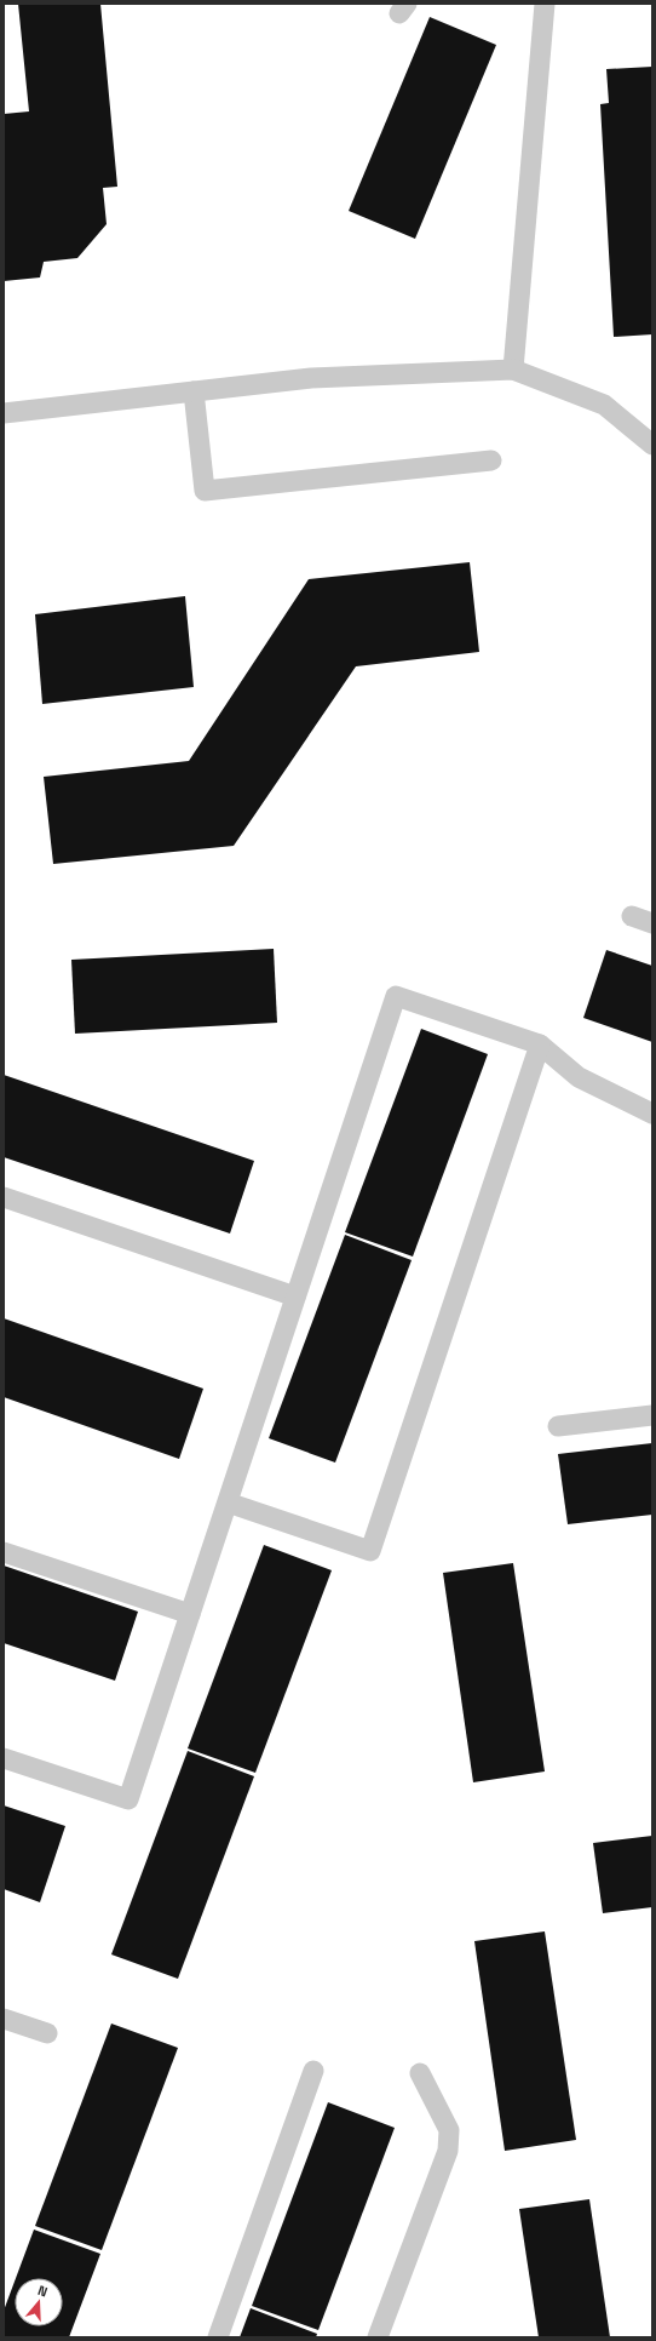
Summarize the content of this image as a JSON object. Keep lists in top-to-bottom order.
{
  "north": "top"
}
